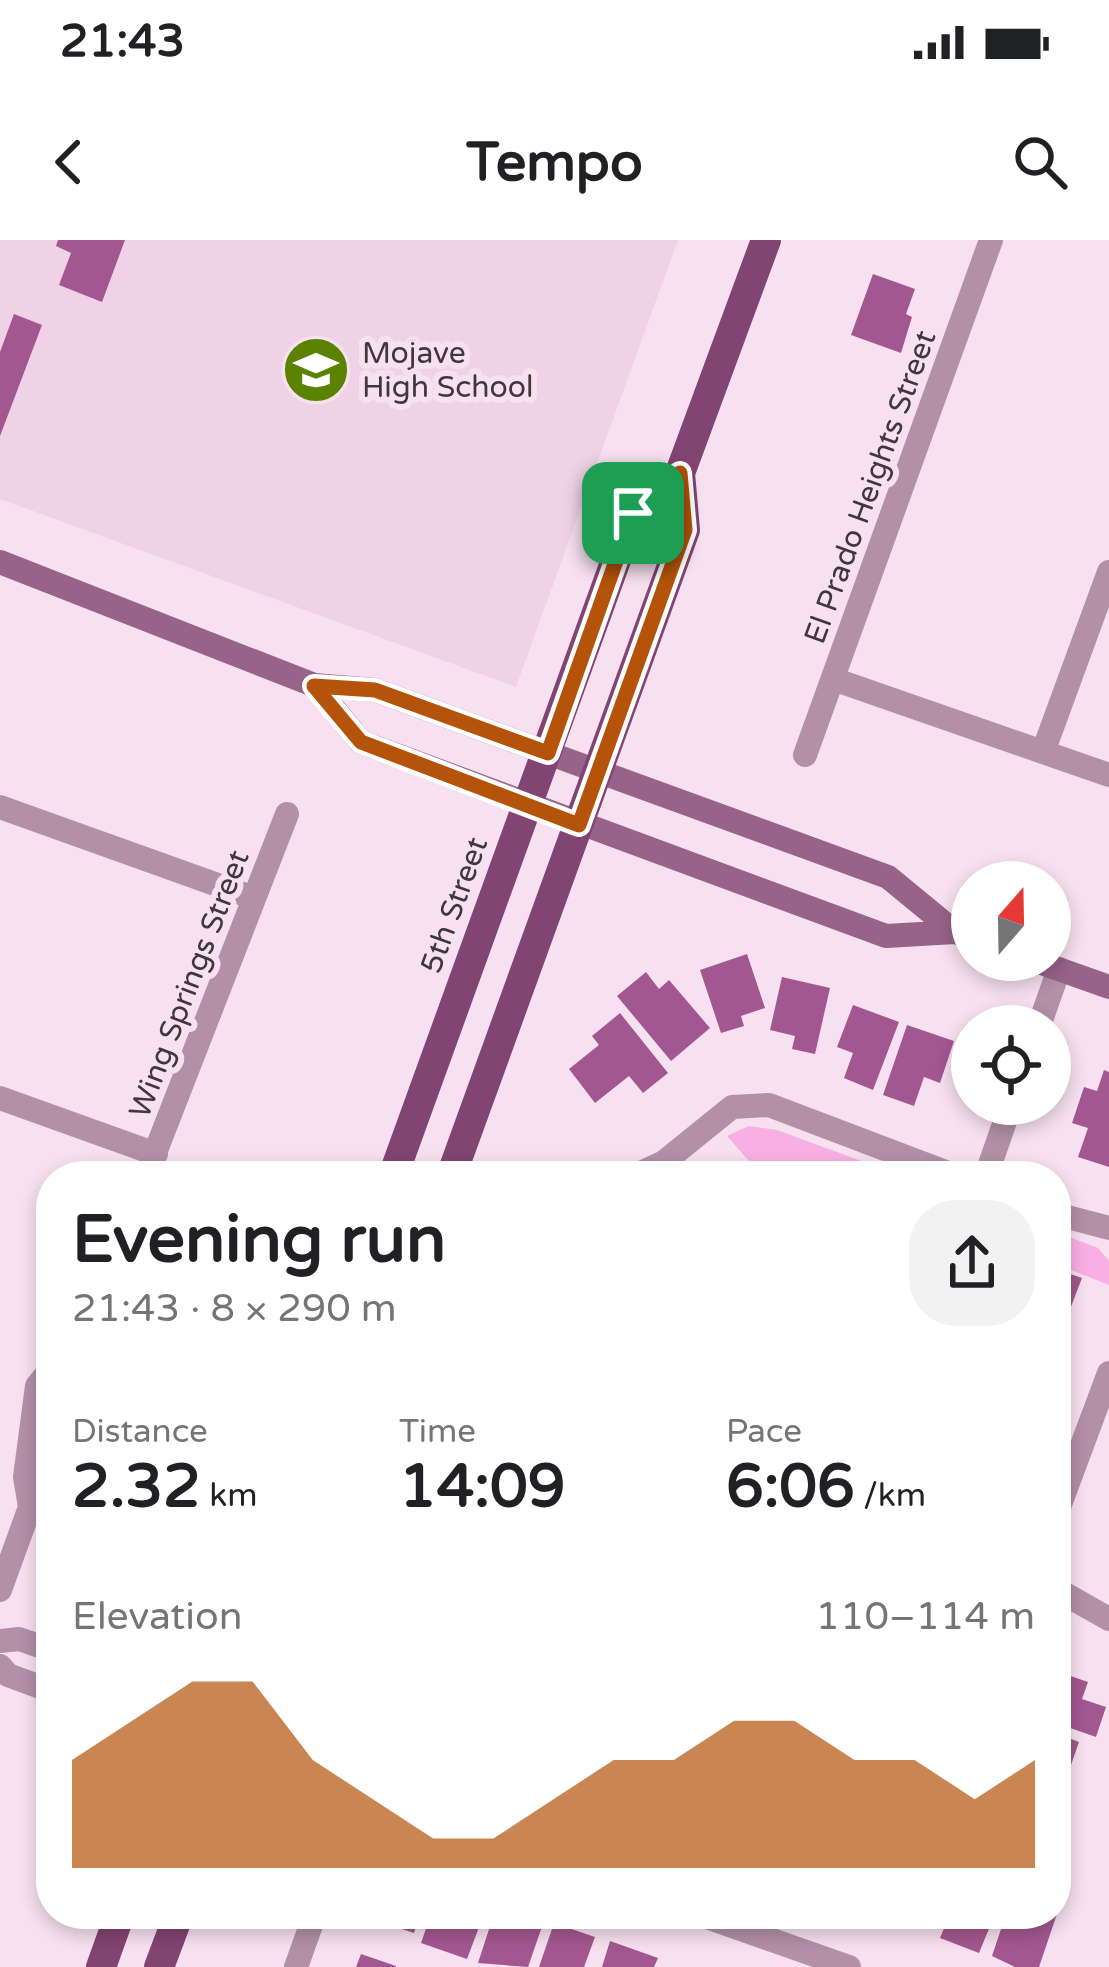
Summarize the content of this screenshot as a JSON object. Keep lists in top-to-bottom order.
{
  "streets": {
    "main road": ["5th Street"],
    "street": ["El Prado Heights Street", "Wing Springs Street"]
  },
  "places": {
    "school or university": ["Mojave High School"]
  },
  "north": "top",
  "page": {
    "status": "21:43",
    "header": "Tempo",
    "heading": ["Evening run", "21:43 · 8 × 290 m"],
    "stats": [
      ["Distance", "2.32 km"],
      ["Time", "14:09"],
      ["Pace", "6:06 /km"]
    ],
    "chart": ["Elevation", "110–114 m"]
  }
}
